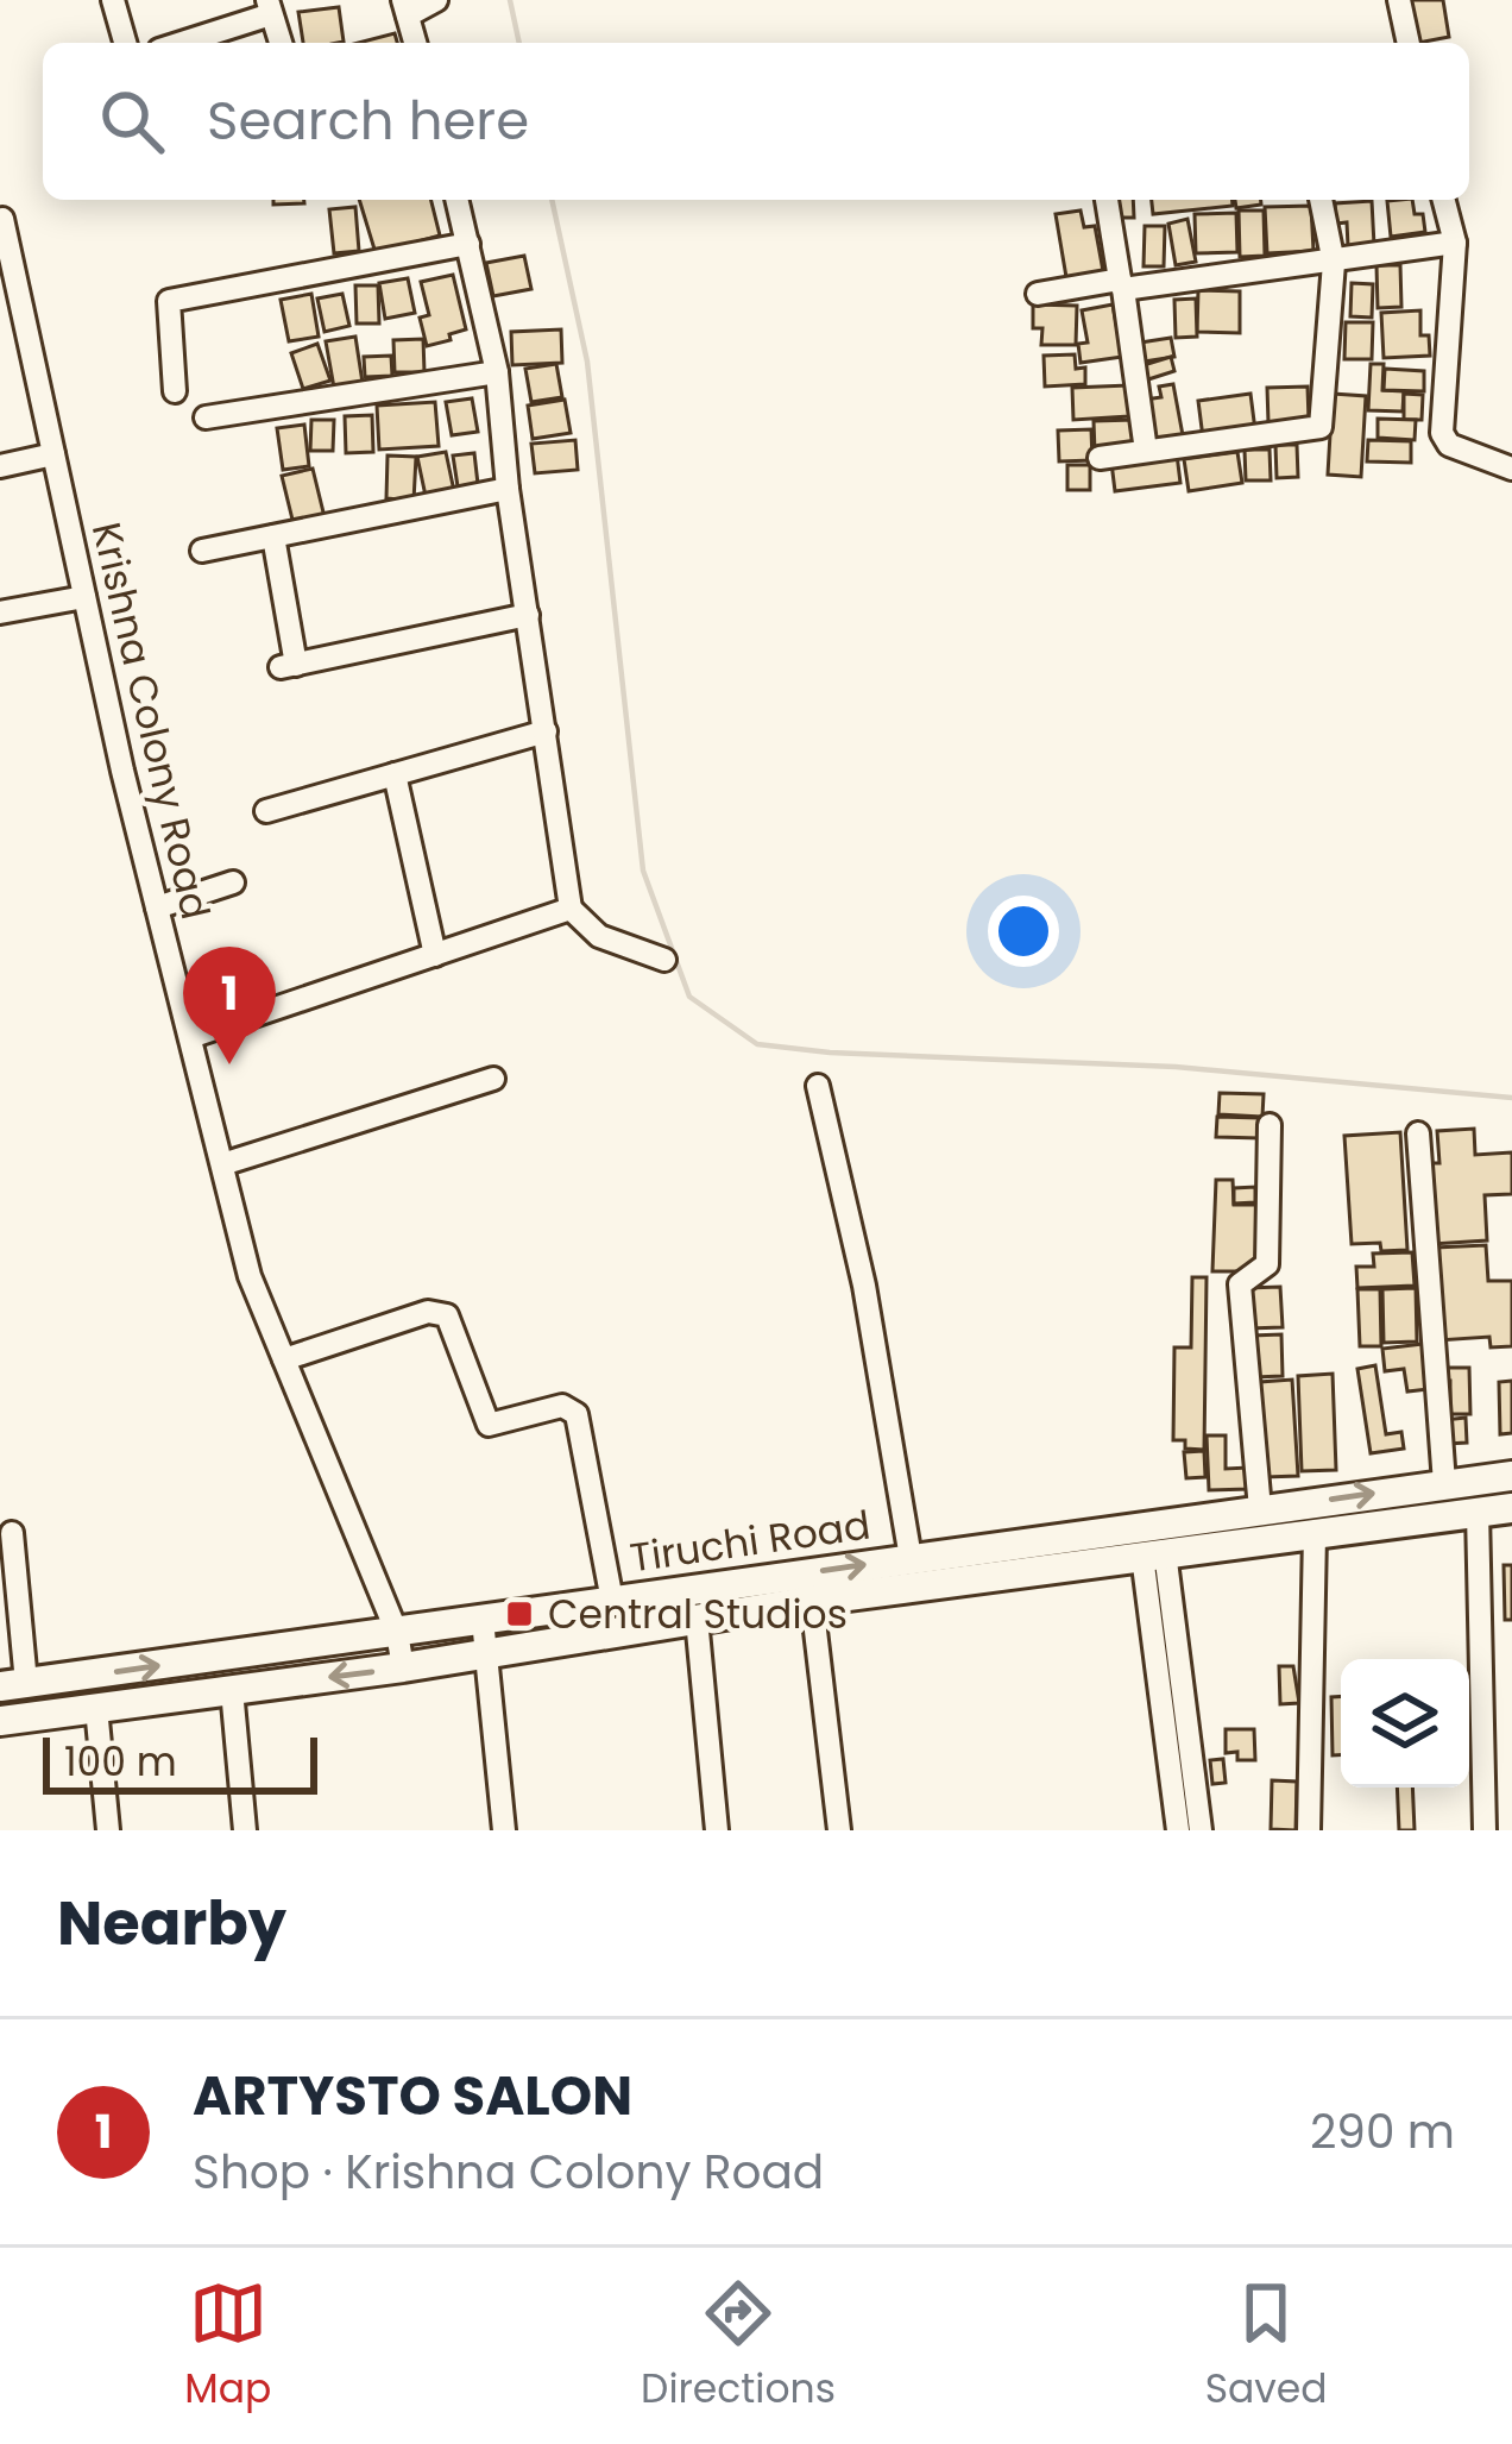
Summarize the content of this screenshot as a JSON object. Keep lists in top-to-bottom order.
{
  "streets": {
    "highway": ["Tiruchi Road"],
    "street": ["Krishna Colony Road"]
  },
  "crossings": [
    ["Krishna Colony Road", "Tiruchi Road"]
  ],
  "places": {
    "transit": ["Central Studios"]
  },
  "scale_bar": "100 m",
  "page": {
    "search": "Search here",
    "pins": "1",
    "scale": "100 m",
    "heading": "Nearby",
    "list": [
      {
        "mark": "1",
        "name": "ARTYSTO SALON",
        "note": "Shop · Krishna Colony Road",
        "value": "290 m"
      }
    ],
    "nav": ["Map", "Directions", "Saved"]
  }
}
